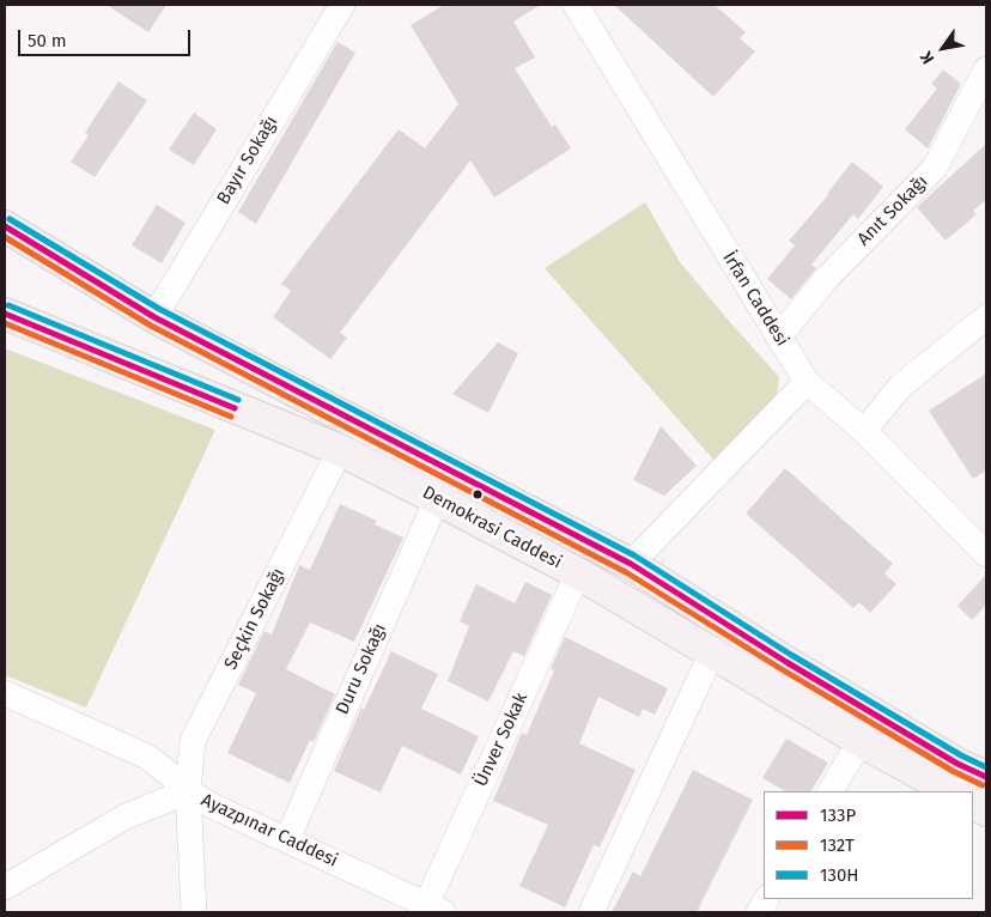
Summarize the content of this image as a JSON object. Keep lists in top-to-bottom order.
{
  "streets": {
    "main road": ["Demokrasi Caddesi"],
    "street": [
      "Bayır Sokağı",
      "Anıt Sokağı",
      "İrfan Caddesi",
      "Seçkin Sokağı",
      "Duru Sokağı",
      "Ünver Sokak",
      "Ayazpınar Caddesi"
    ]
  },
  "crossings": [
    ["Bayır Sokağı", "Demokrasi Caddesi"],
    ["Anıt Sokağı", "İrfan Caddesi"],
    ["Demokrasi Caddesi", "Seçkin Sokağı"],
    ["Demokrasi Caddesi", "Duru Sokağı"],
    ["Demokrasi Caddesi", "Ünver Sokak"],
    ["Seçkin Sokağı", "Ayazpınar Caddesi"],
    ["Duru Sokağı", "Ayazpınar Caddesi"],
    ["Ünver Sokak", "Ayazpınar Caddesi"]
  ],
  "lines": ["transit line 130H", "transit line 133P", "transit line 132T"],
  "legend": ["133P", "132T", "130H"],
  "scale_bar": "50 m",
  "north": "bottom left"
}
